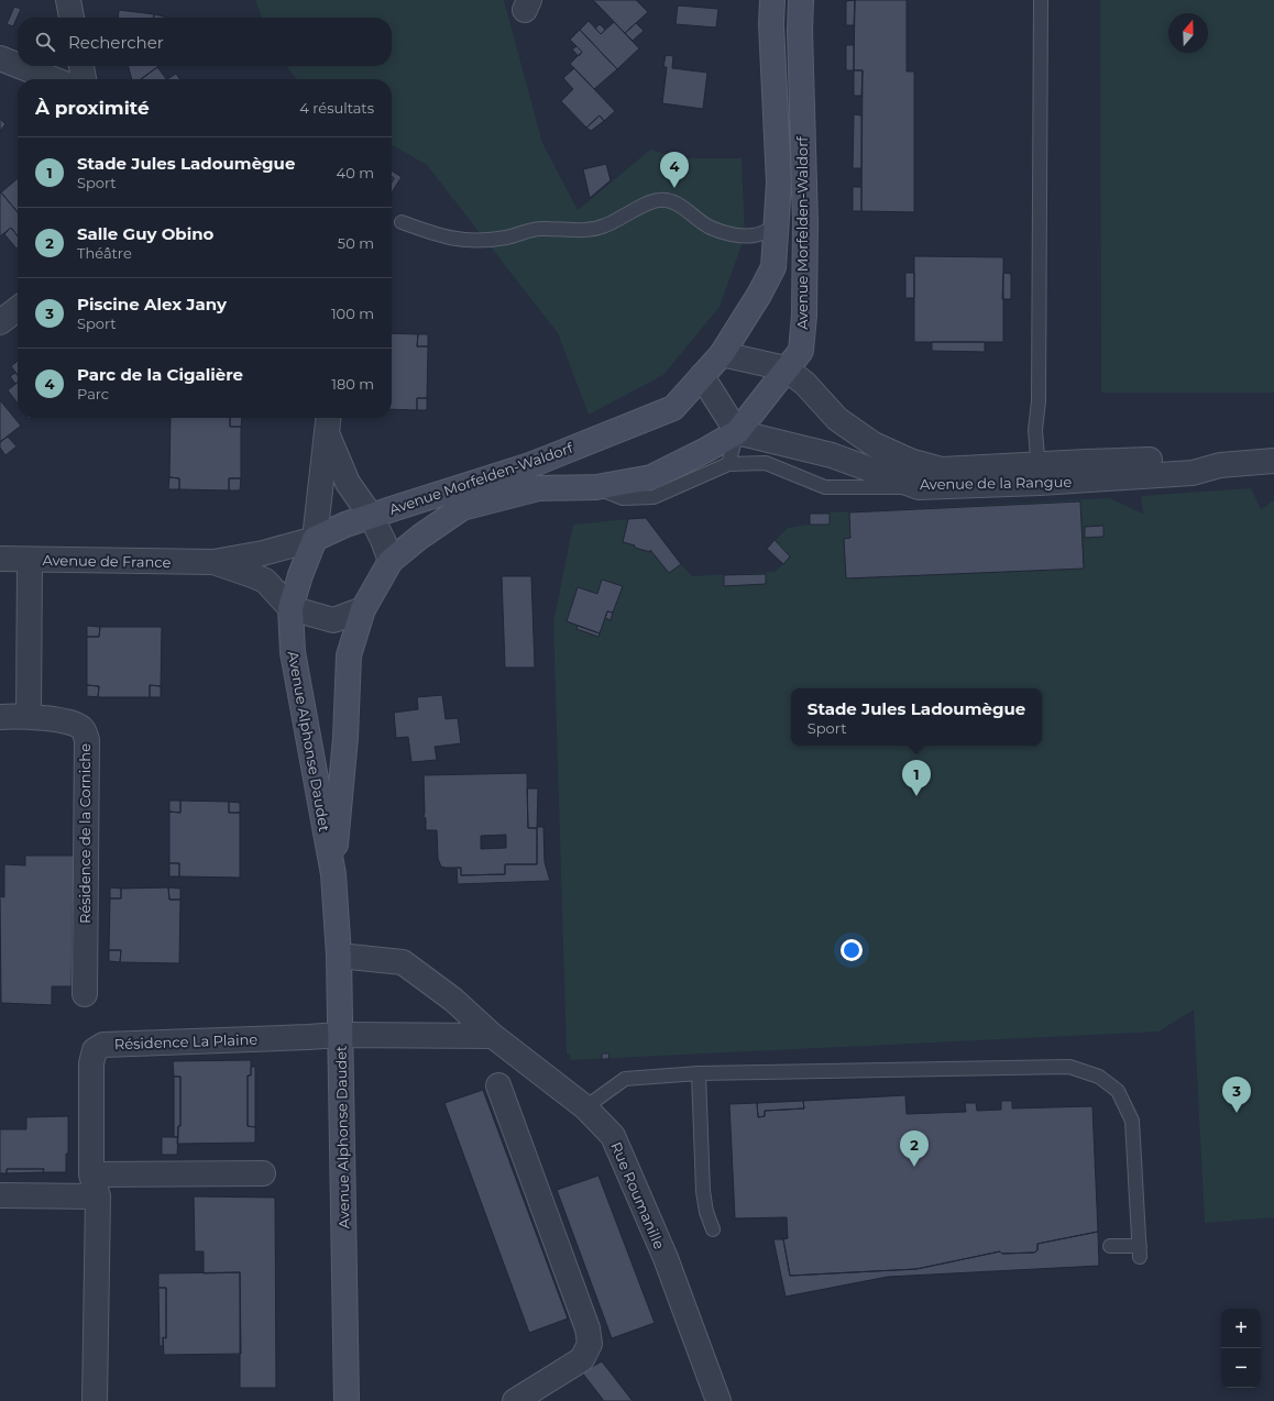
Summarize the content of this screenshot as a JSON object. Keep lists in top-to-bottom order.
{
  "streets": {
    "main road": ["Avenue Morfelden-Waldorf", "Avenue Alphonse Daudet"],
    "street": [
      "Avenue de la Rangue",
      "Avenue de France",
      "Résidence de la Corniche",
      "Résidence La Plaine",
      "Rue Roumanille"
    ]
  },
  "crossings": [
    ["Avenue Morfelden-Waldorf", "Avenue de la Rangue"],
    ["Avenue Morfelden-Waldorf", "Avenue de France"],
    ["Avenue Morfelden-Waldorf", "Avenue Alphonse Daudet"],
    ["Avenue de France", "Avenue Alphonse Daudet"],
    ["Avenue Alphonse Daudet", "Résidence La Plaine"],
    ["Avenue Alphonse Daudet", "Rue Roumanille"]
  ],
  "north": "top",
  "page": {
    "search": "Rechercher",
    "heading": ["À proximité", "4 résultats"],
    "list": [
      {
        "mark": "1",
        "name": "Stade Jules Ladoumègue",
        "note": "Sport",
        "value": "40 m"
      },
      {
        "mark": "2",
        "name": "Salle Guy Obino",
        "note": "Théâtre",
        "value": "50 m"
      },
      {
        "mark": "3",
        "name": "Piscine Alex Jany",
        "note": "Sport",
        "value": "100 m"
      },
      {
        "mark": "4",
        "name": "Parc de la Cigalière",
        "note": "Parc",
        "value": "180 m"
      }
    ],
    "pins": [
      "4",
      "1",
      "3",
      "2"
    ],
    "popup": ["Stade Jules Ladoumègue", "Sport"],
    "map_buttons": ["+", "−"]
  }
}
